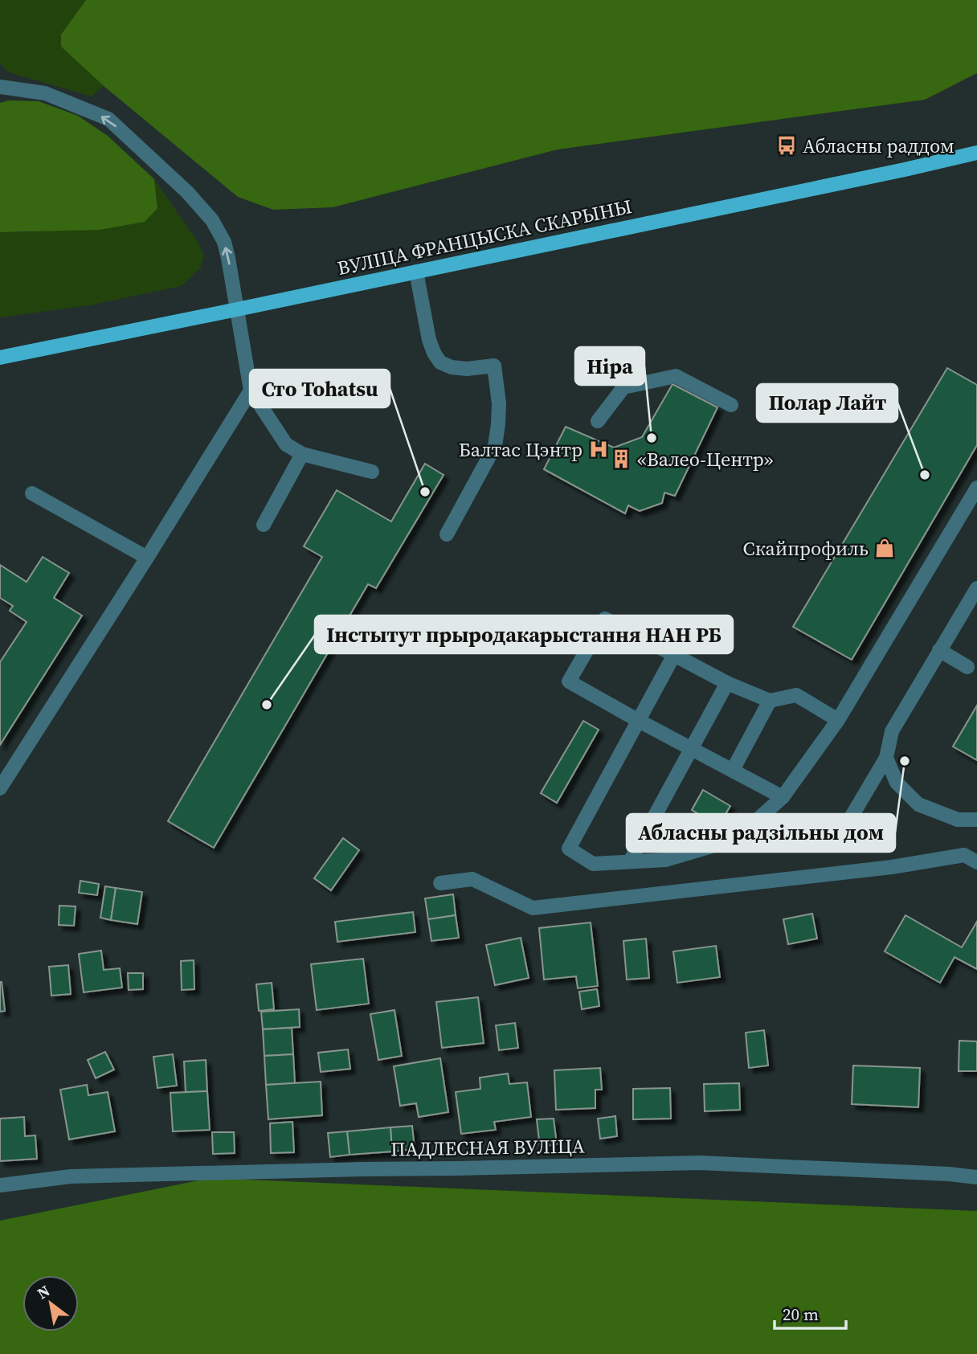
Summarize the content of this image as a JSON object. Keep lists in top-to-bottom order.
{
  "streets": {
    "main road": ["ВУЛІЦА ФРАНЦЫСКА СКАРЫНЫ"],
    "street": ["ПАДЛЕСНАЯ ВУЛІЦА"]
  },
  "places": {
    "bus stop": ["Абласны раддом"],
    "other": [
      "Ніра",
      "Полар Лайт",
      "Сто Tohatsu",
      "Інстытут прыродакарыстання НАН РБ",
      "Абласны радзільны дом"
    ],
    "hospital": ["Балтас Цэнтр"],
    "building": ["«Валео-Центр»"],
    "shop": ["Скайпрофиль"]
  },
  "scale_bar": "20 m",
  "north": "top left"
}
